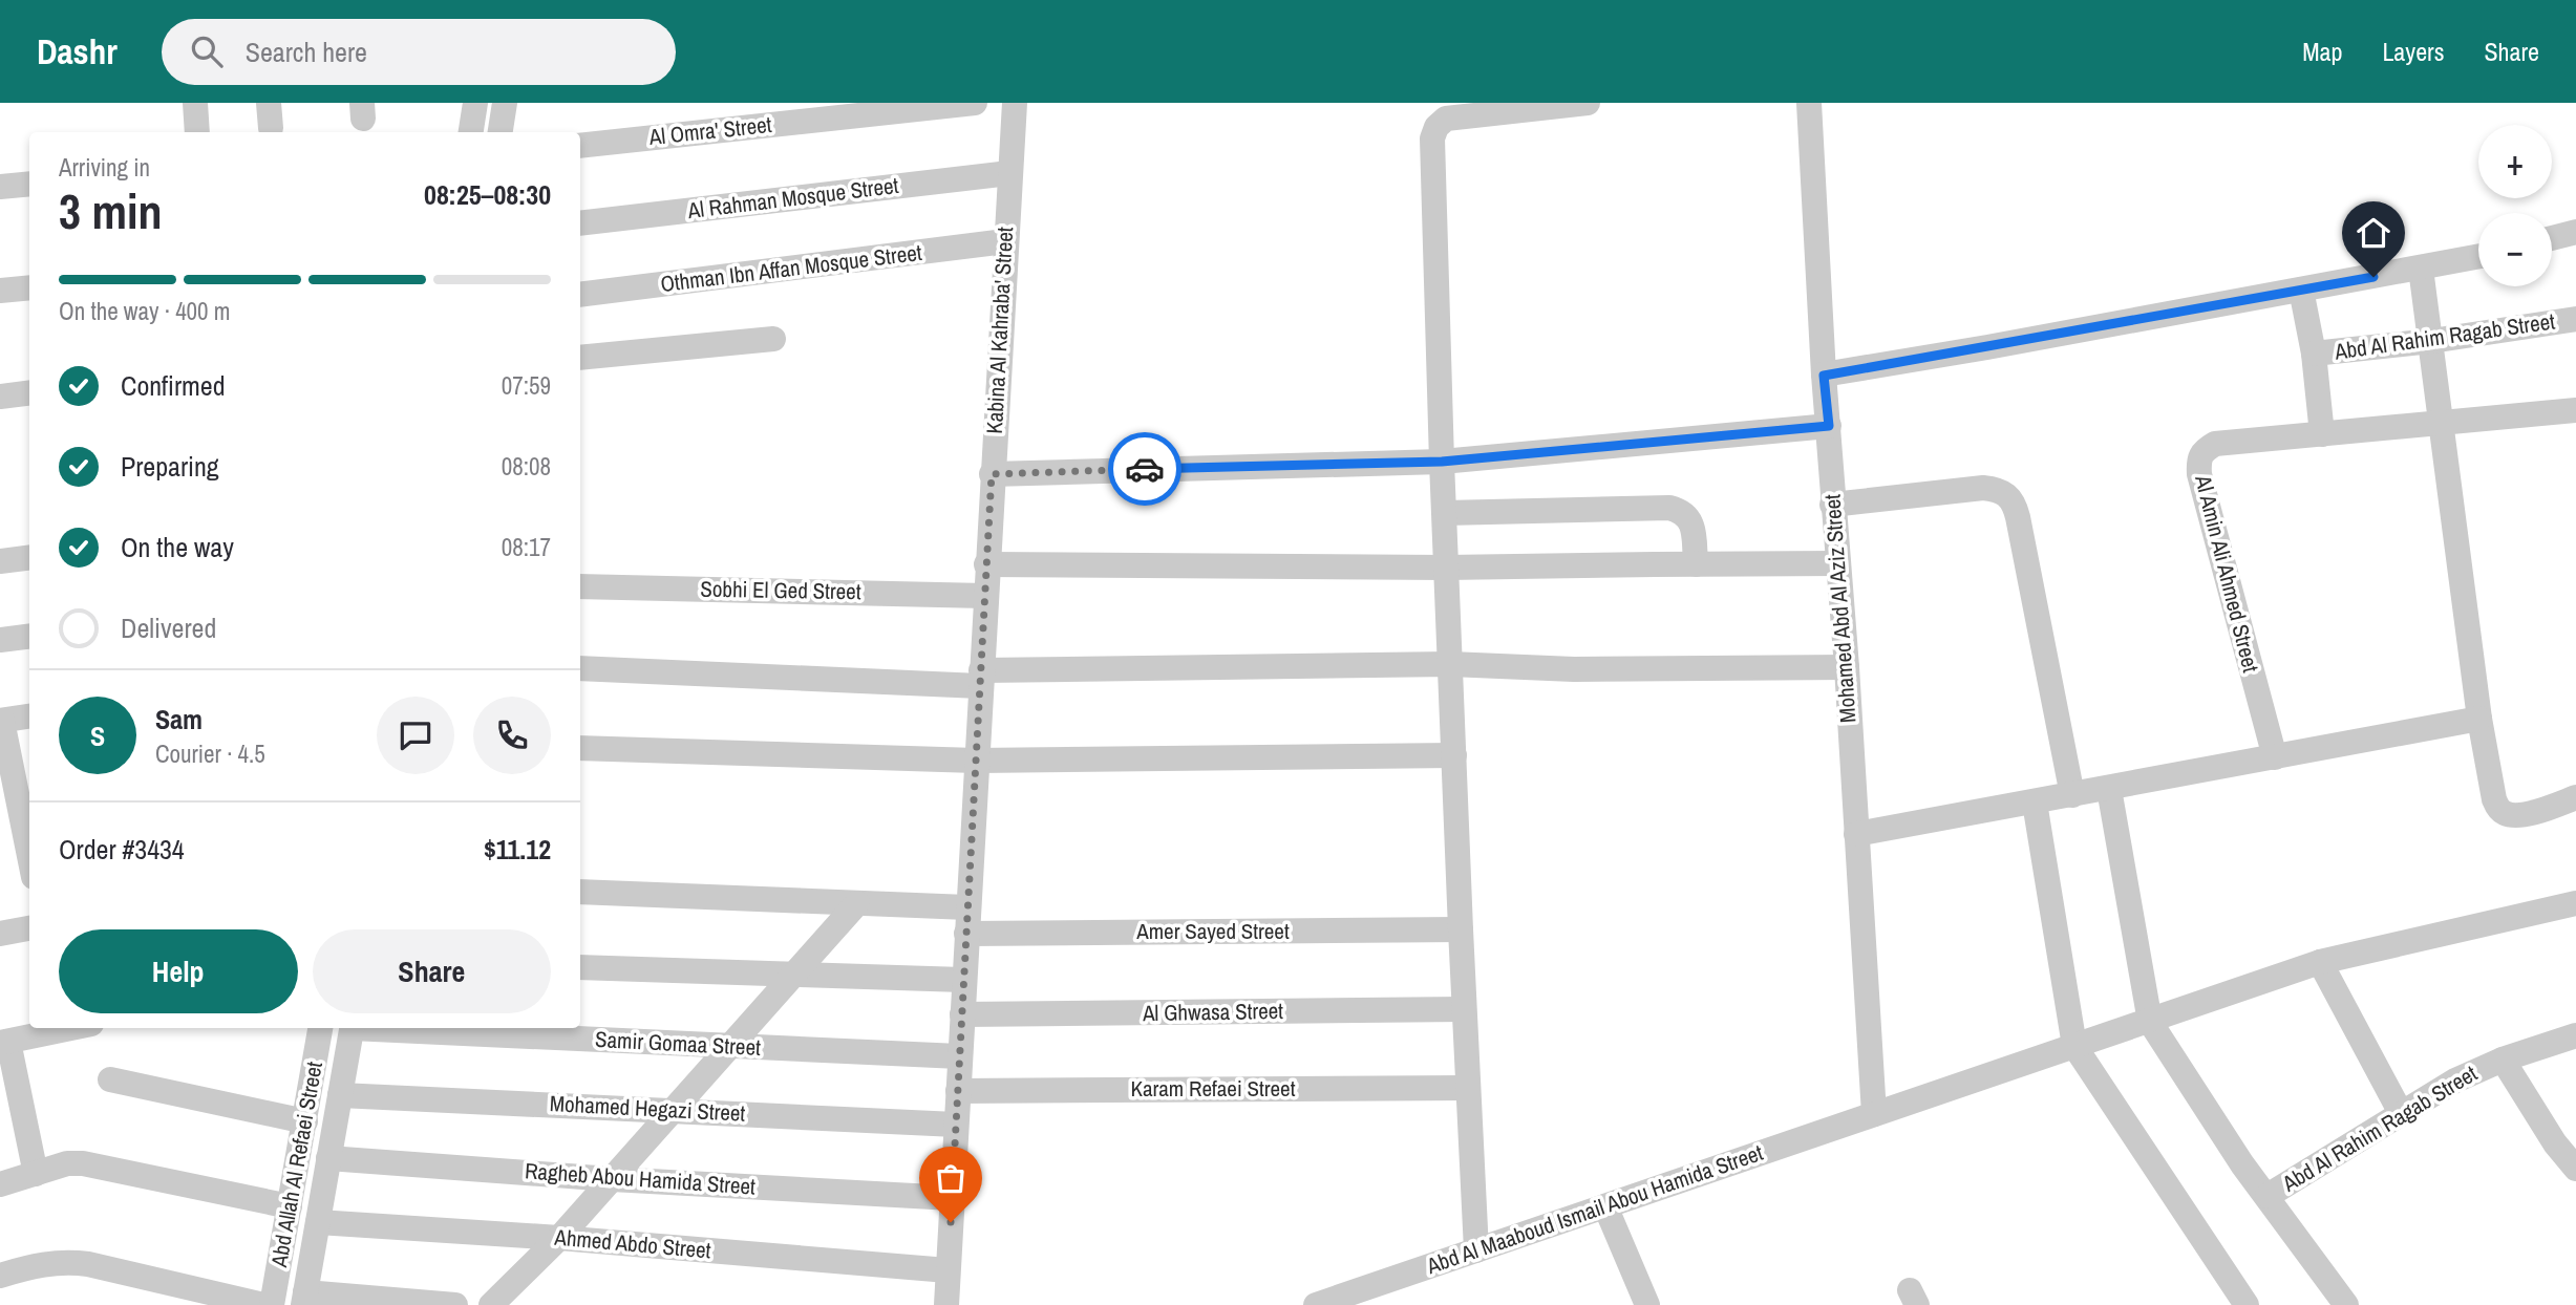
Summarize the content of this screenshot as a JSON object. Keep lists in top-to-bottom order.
{
  "streets": {
    "street": [
      "Al Omra' Street",
      "Al Rahman Mosque Street",
      "Othman Ibn Affan Mosque Street",
      "Kabina Al Kahraba' Street",
      "Abd Al Rahim Ragab Street",
      "Al Amin Ali Ahmed Street",
      "Sobhi El Ged Street",
      "Mohamed Abd Al Aziz Street",
      "Amer Sayed Street",
      "Al Ghwasa Street",
      "Samir Gomaa Street",
      "Karam Refaei Street",
      "Mohamed Hegazi Street",
      "Abd Allah Al Refaei Street",
      "Ragheb Abou Hamida Street",
      "Abd Al Maaboud Ismail Abou Hamida Street",
      "Ahmed Abdo Street"
    ]
  },
  "crossings": [
    ["Al Rahman Mosque Street", "Kabina Al Kahraba' Street"],
    ["Othman Ibn Affan Mosque Street", "Kabina Al Kahraba' Street"],
    ["Kabina Al Kahraba' Street", "Sobhi El Ged Street"],
    ["Kabina Al Kahraba' Street", "Amer Sayed Street"],
    ["Kabina Al Kahraba' Street", "Al Ghwasa Street"],
    ["Kabina Al Kahraba' Street", "Samir Gomaa Street"],
    ["Kabina Al Kahraba' Street", "Karam Refaei Street"],
    ["Kabina Al Kahraba' Street", "Mohamed Hegazi Street"],
    ["Kabina Al Kahraba' Street", "Ragheb Abou Hamida Street"],
    ["Kabina Al Kahraba' Street", "Ahmed Abdo Street"],
    ["Mohamed Abd Al Aziz Street", "Abd Al Maaboud Ismail Abou Hamida Street"],
    ["Mohamed Hegazi Street", "Abd Allah Al Refaei Street"],
    ["Abd Allah Al Refaei Street", "Ragheb Abou Hamida Street"],
    ["Abd Allah Al Refaei Street", "Ahmed Abdo Street"]
  ],
  "page": {
    "header": "Dashr",
    "search": "Search here",
    "nav": ["Map", "Layers", "Share"],
    "map_buttons": ["+", "−"],
    "heading": ["3 min", "Arriving in", "08:25–08:30"],
    "panel": [
      "Sam",
      "Courier · 4.5",
      "Order #3434",
      "$11.12"
    ],
    "bar": "On the way · 400 m",
    "list": [
      ["Confirmed", "07:59"],
      ["Preparing", "08:08"],
      ["On the way", "08:17"],
      "Delivered"
    ],
    "round": "S",
    "buttons": ["Help", "Share"]
  }
}
